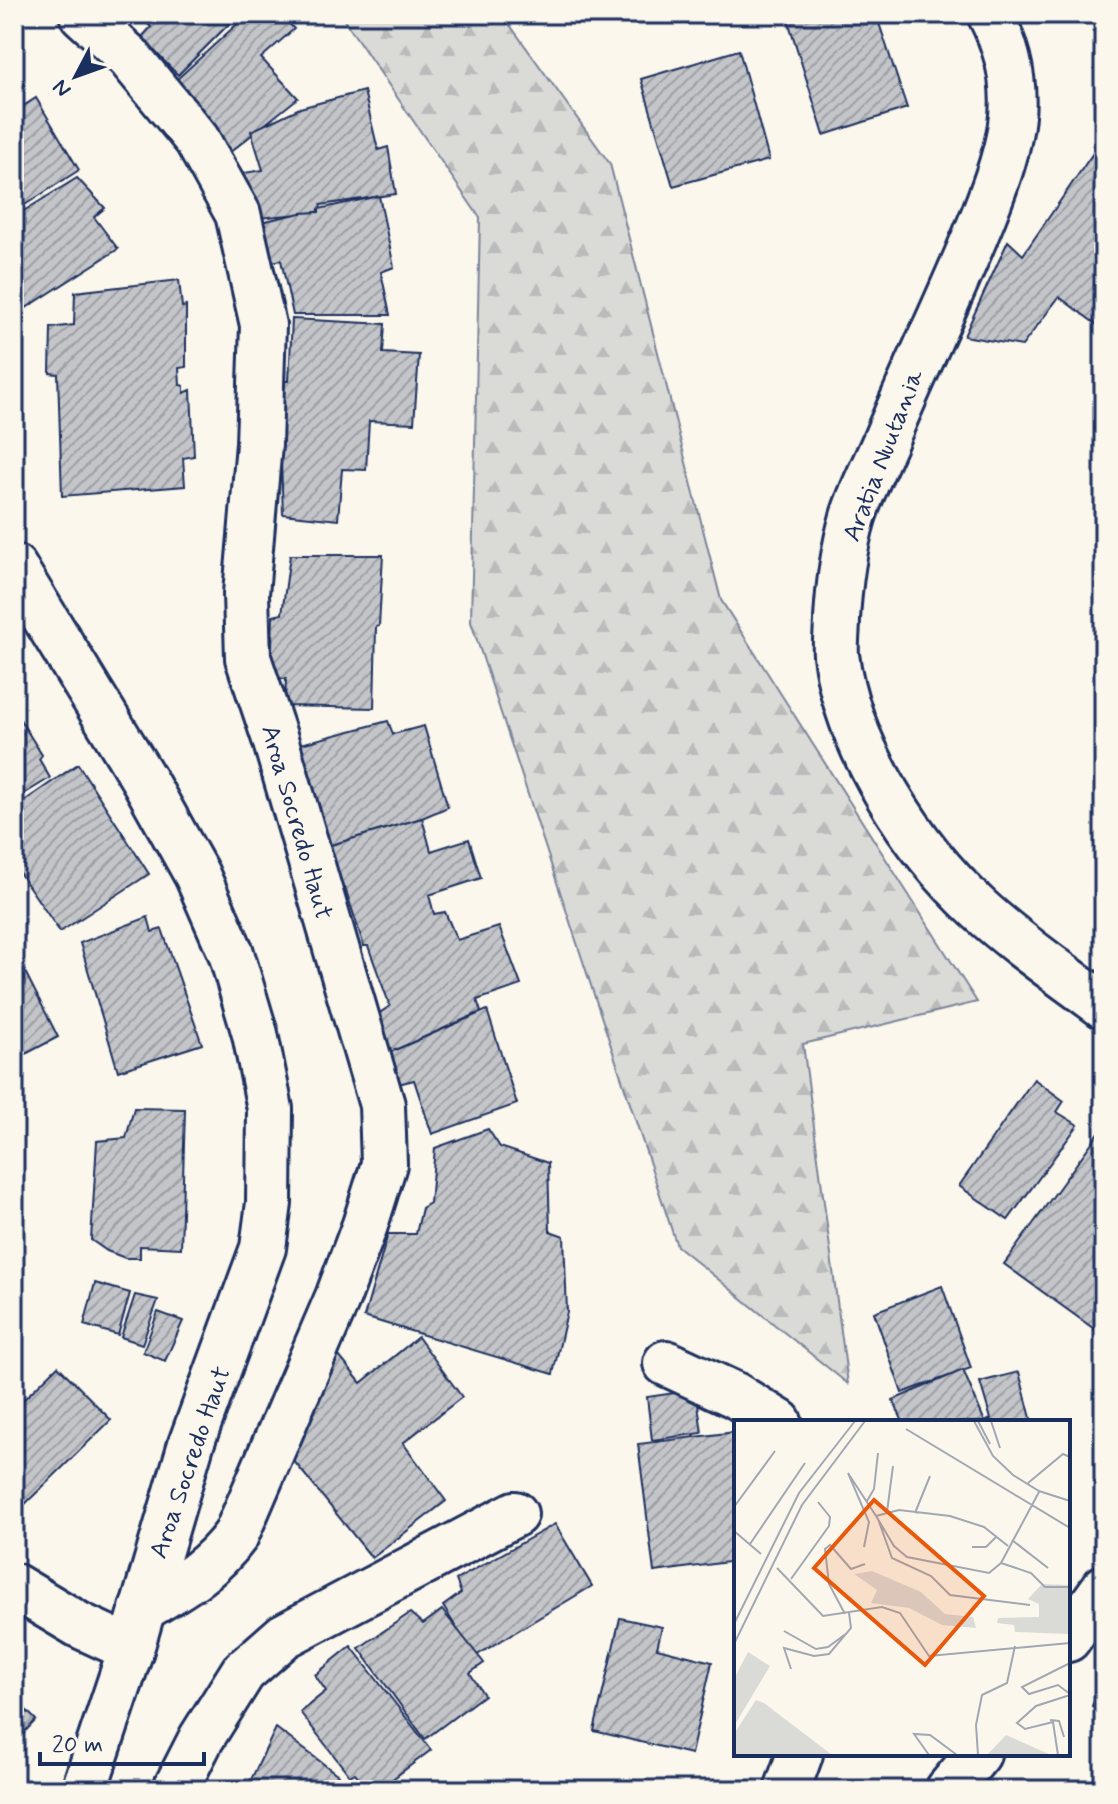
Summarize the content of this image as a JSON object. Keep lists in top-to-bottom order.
{
  "streets": {
    "street": ["Aratia Nuutania", "Aroa Socredo Haut"]
  },
  "scale_bar": "20 m",
  "north": "bottom left"
}
